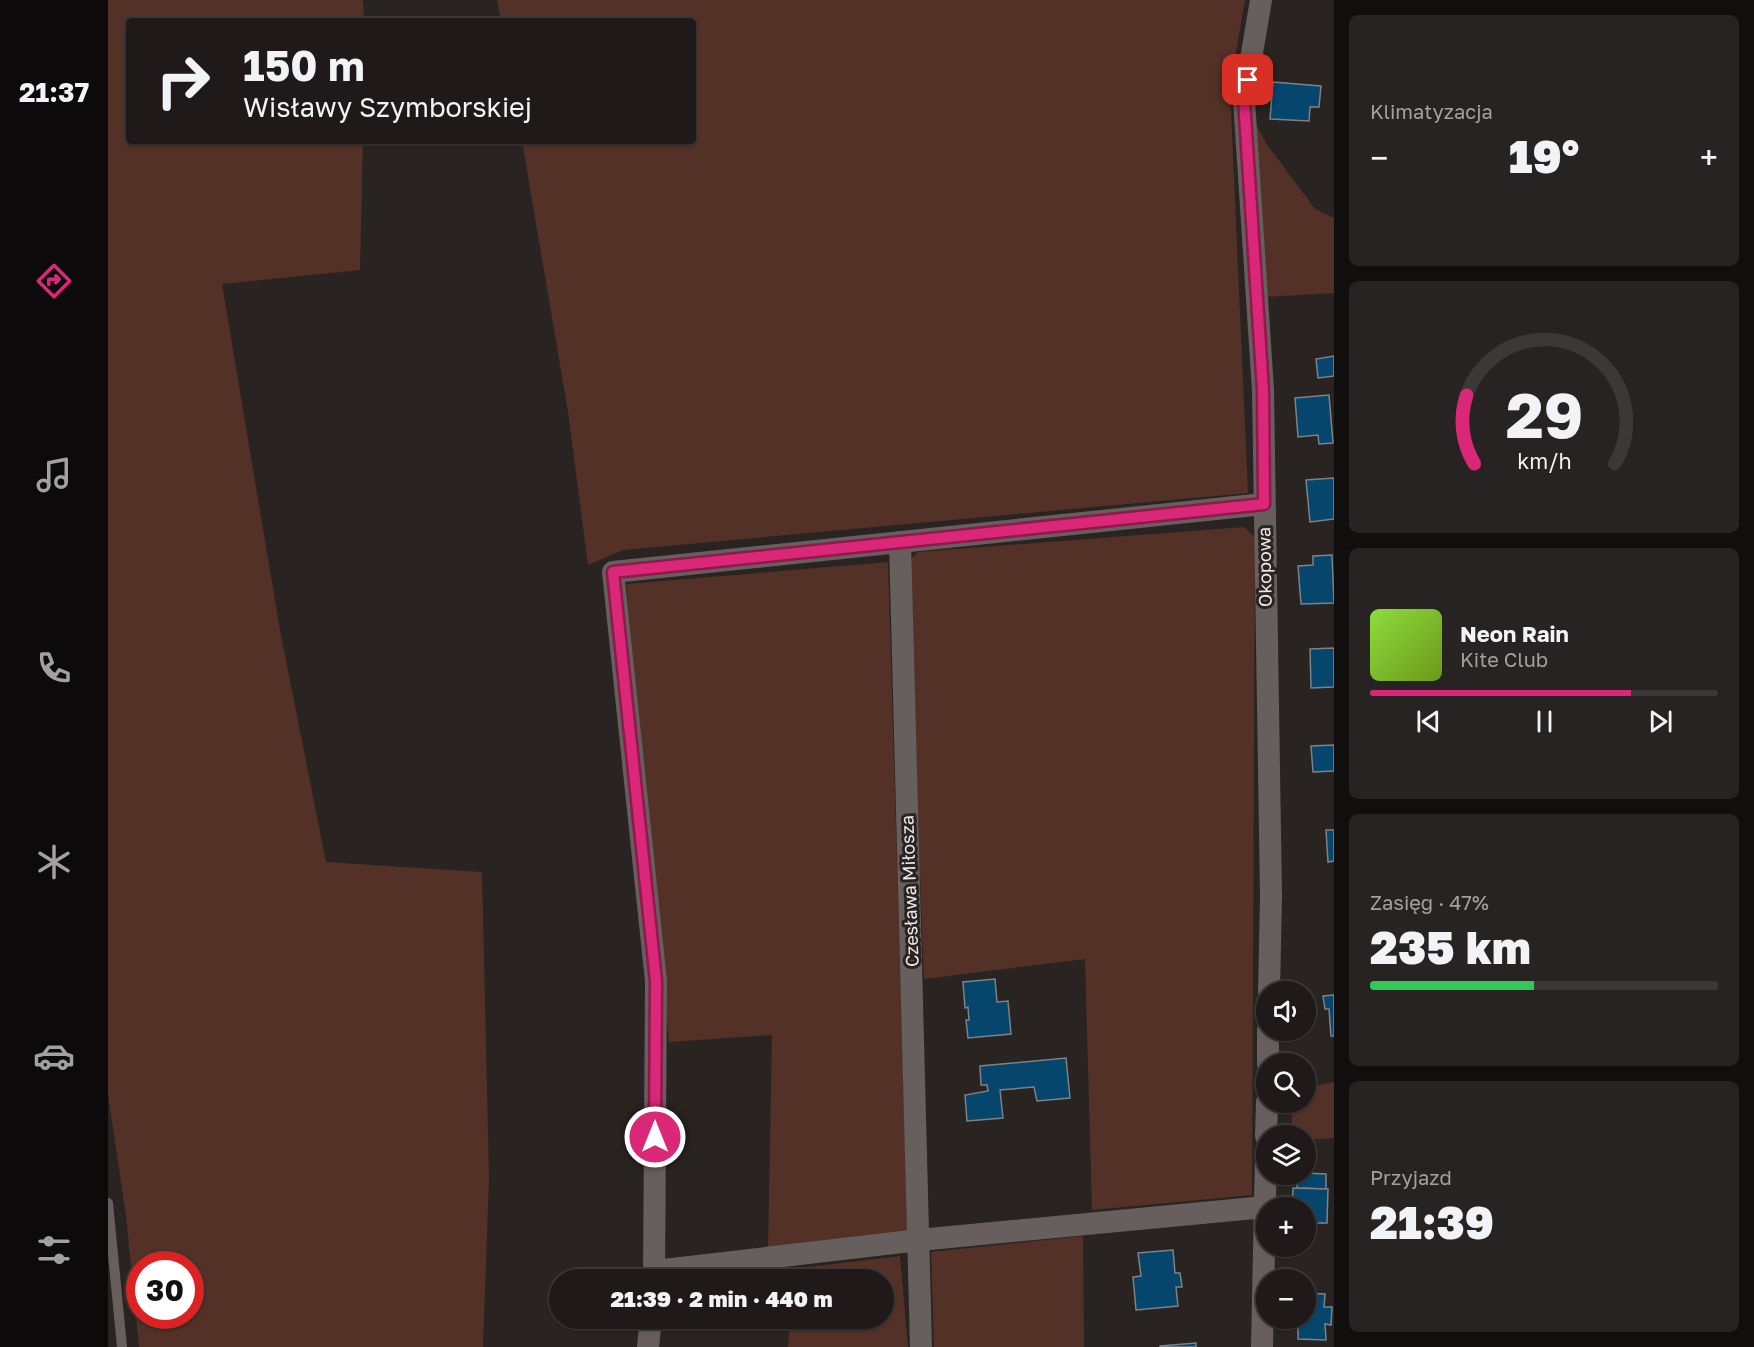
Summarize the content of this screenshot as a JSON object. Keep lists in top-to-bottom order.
{
  "streets": {
    "street": ["Okopowa", "Czesława Miłosza"]
  },
  "page": {
    "tabs": "21:37",
    "tile": [
      "Klimatyzacja",
      ["Zasięg · 47%", "235 km"],
      ["Przyjazd", "21:39"]
    ],
    "turn": ["150 m", "Wisławy Szymborskiej"],
    "heat": ["−", "19°", "+"],
    "song": ["Neon Rain", "Kite Club"],
    "map_buttons": ["+", "−"],
    "limit": "30",
    "trip": "21:39 · 2 min · 440 m",
    "gauge": ["29", "km/h"]
  }
}
